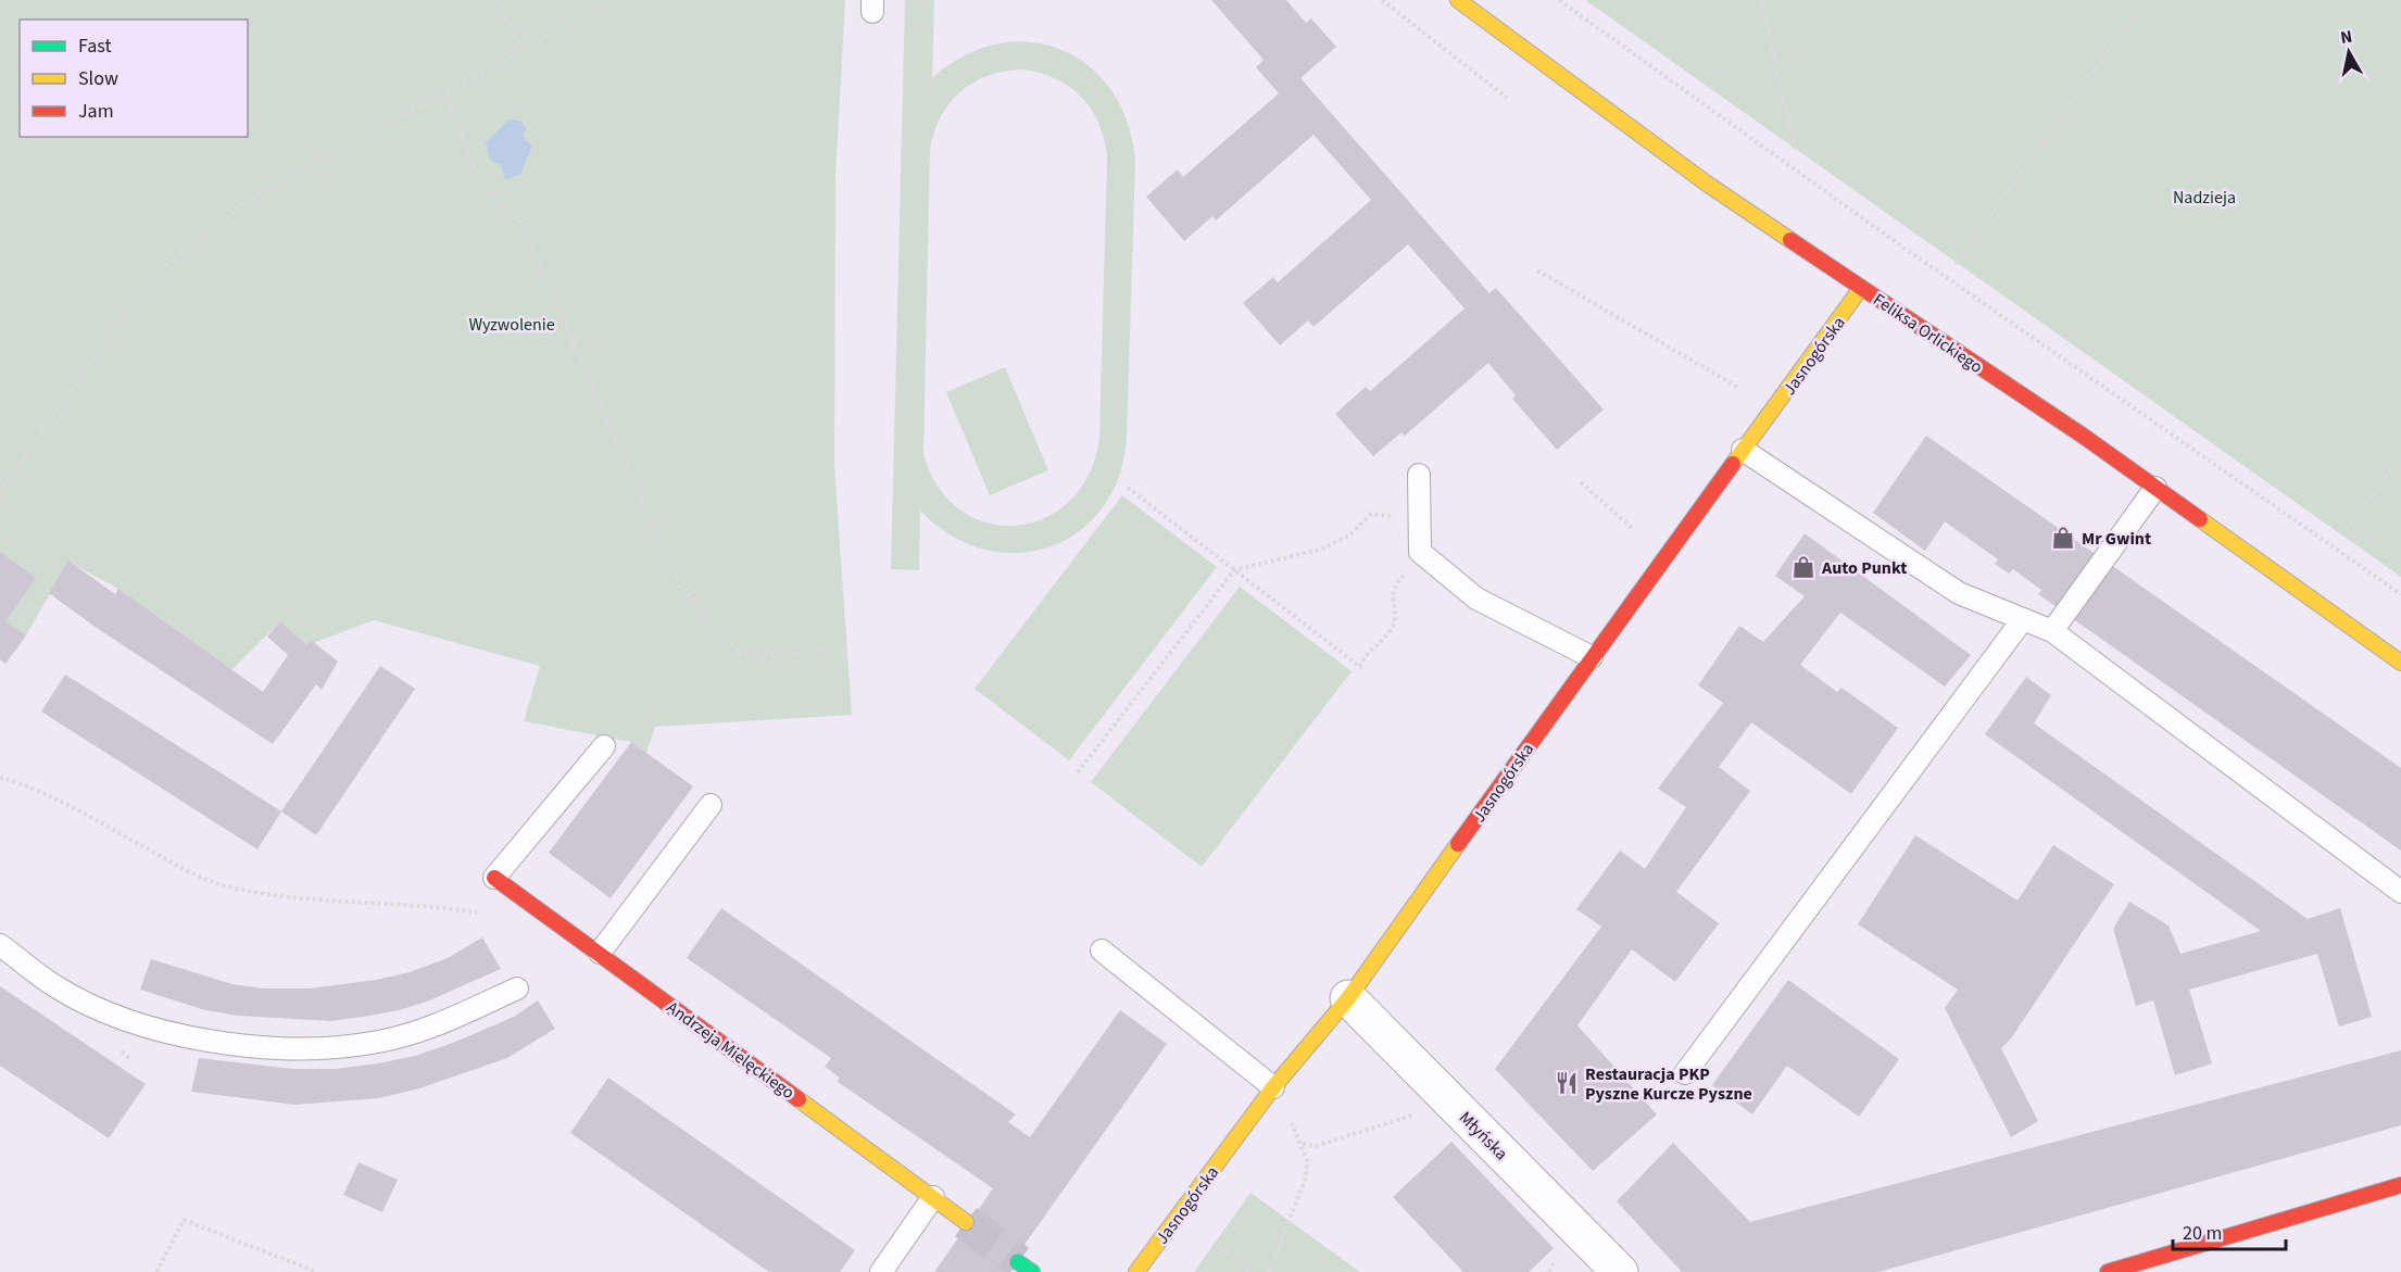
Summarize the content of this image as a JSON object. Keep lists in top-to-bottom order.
{
  "streets": {
    "street": [
      "Feliksa Orlickiego",
      "Jasnogórska",
      "Andrzeja Mielęckiego",
      "Młyńska"
    ]
  },
  "crossings": [
    ["Feliksa Orlickiego", "Jasnogórska"],
    ["Jasnogórska", "Młyńska"]
  ],
  "parks": ["Nadzieja", "Wyzwolenie"],
  "places": {
    "shop": ["Mr Gwint", "Auto Punkt"],
    "restaurant": ["Restauracja PKP Pyszne Kurcze Pyszne"]
  },
  "legend": ["Fast", "Slow", "Jam"],
  "scale_bar": "20 m",
  "north": "top"
}
